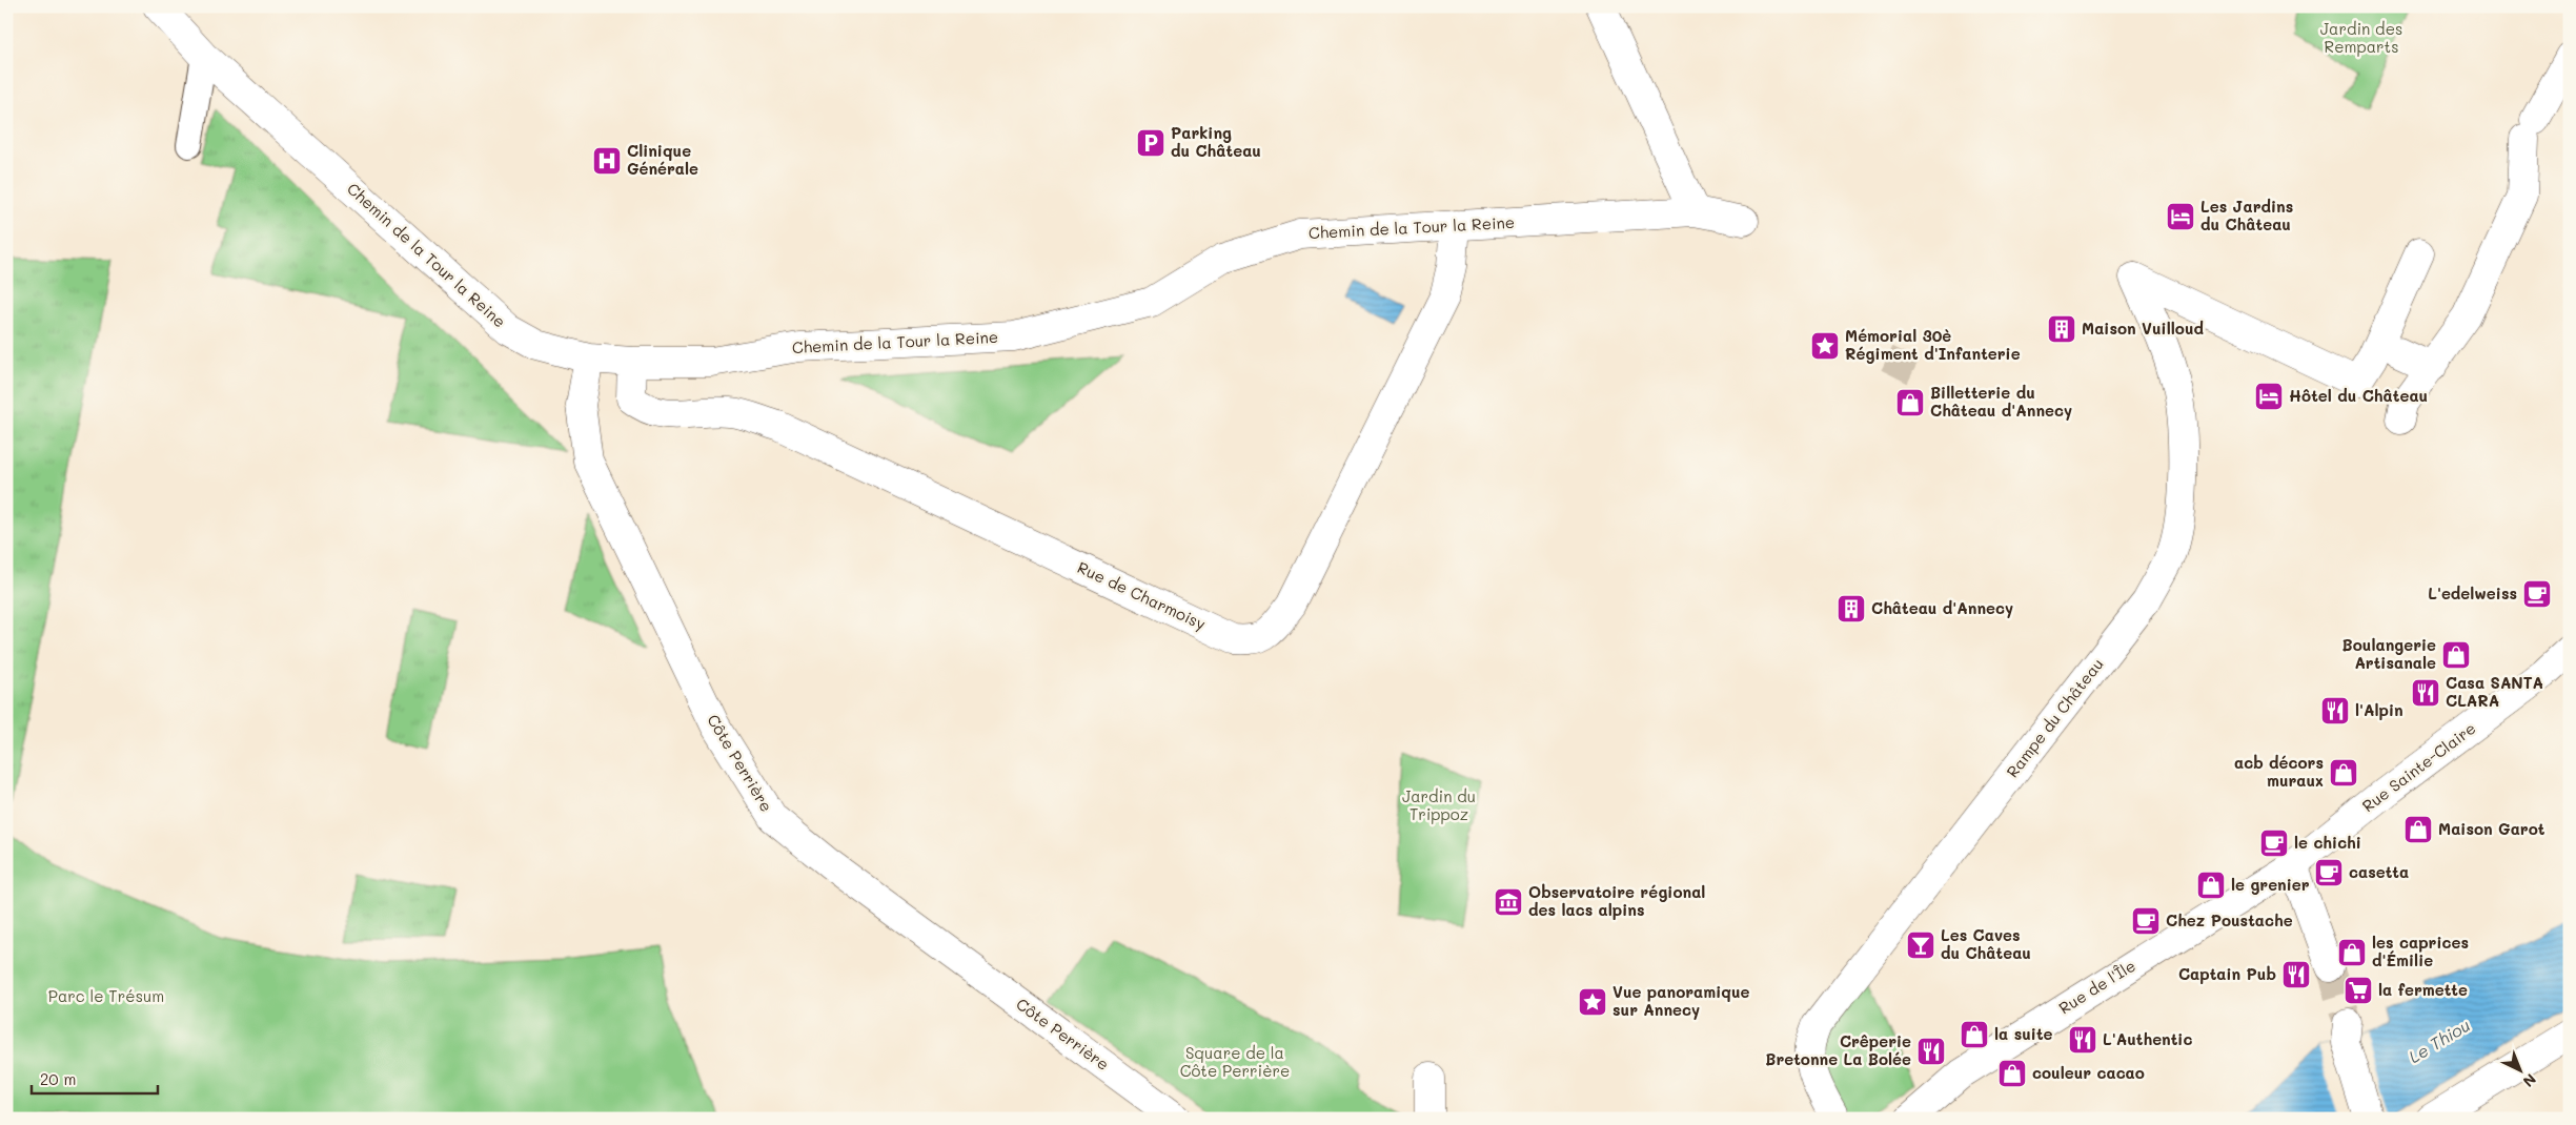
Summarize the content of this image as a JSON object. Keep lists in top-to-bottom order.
{
  "streets": {
    "street": [
      "Chemin de la Tour la Reine",
      "Rue de Charmoisy",
      "Rampe du Château",
      "Côte Perrière",
      "Rue Sainte-Claire",
      "Rue de l'Île"
    ]
  },
  "crossings": [
    ["Chemin de la Tour la Reine", "Rue de Charmoisy"],
    ["Chemin de la Tour la Reine", "Côte Perrière"],
    ["Rue Sainte-Claire", "Rue de l'Île"]
  ],
  "water": ["Le Thiou"],
  "parks": [
    "Jardin des Remparts",
    "Jardin du Trippoz",
    "Parc le Trésum",
    "Square de la Côte Perrière"
  ],
  "places": {
    "parking": ["Parking du Château"],
    "hospital": ["Clinique Générale"],
    "hotel": ["Les Jardins du Château", "Hôtel du Château"],
    "building": ["Maison Vuilloud", "Château d'Annecy"],
    "place": ["Mémorial 30è Régiment d'Infanterie", "Vue panoramique sur Annecy"],
    "shop": [
      "Billetterie du Château d'Annecy",
      "Boulangerie Artisanale",
      "acb décors muraux",
      "Maison Garot",
      "le grenier",
      "les caprices d'Émilie",
      "la suite",
      "couleur cacao"
    ],
    "cafe": [
      "L'edelweiss",
      "le chichi",
      "casetta",
      "Chez Poustache"
    ],
    "restaurant": [
      "Casa SANTA CLARA",
      "l'Alpin",
      "Captain Pub",
      "L'Authentic",
      "Crêperie Bretonne La Bolée"
    ],
    "museum": ["Observatoire régional des lacs alpins"],
    "bar": ["Les Caves du Château"],
    "supermarket": ["la fermette"]
  },
  "scale_bar": "20 m",
  "north": "bottom right"
}
